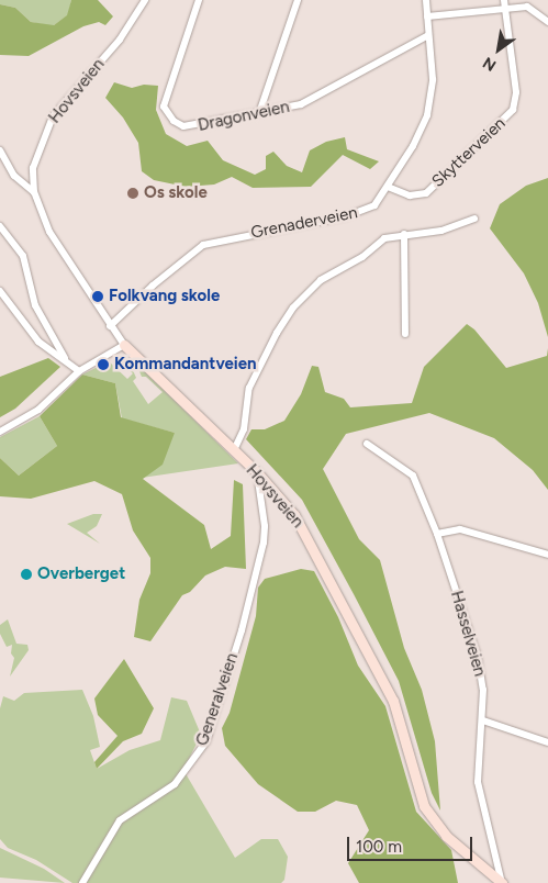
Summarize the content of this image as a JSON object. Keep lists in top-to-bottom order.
{
  "streets": {
    "street": [
      "Hovsveien",
      "Dragonveien",
      "Skytterveien",
      "Grenaderveien",
      "Hasselveien",
      "Generalveien"
    ]
  },
  "crossings": [
    ["Hovsveien", "Grenaderveien"],
    ["Hovsveien", "Hasselveien"],
    ["Hovsveien", "Generalveien"],
    ["Dragonveien", "Grenaderveien"],
    ["Skytterveien", "Grenaderveien"]
  ],
  "places": [
    "Os skole",
    "Folkvang skole",
    "Kommandantveien",
    "Overberget"
  ],
  "scale_bar": "100 m",
  "north": "bottom left"
}
